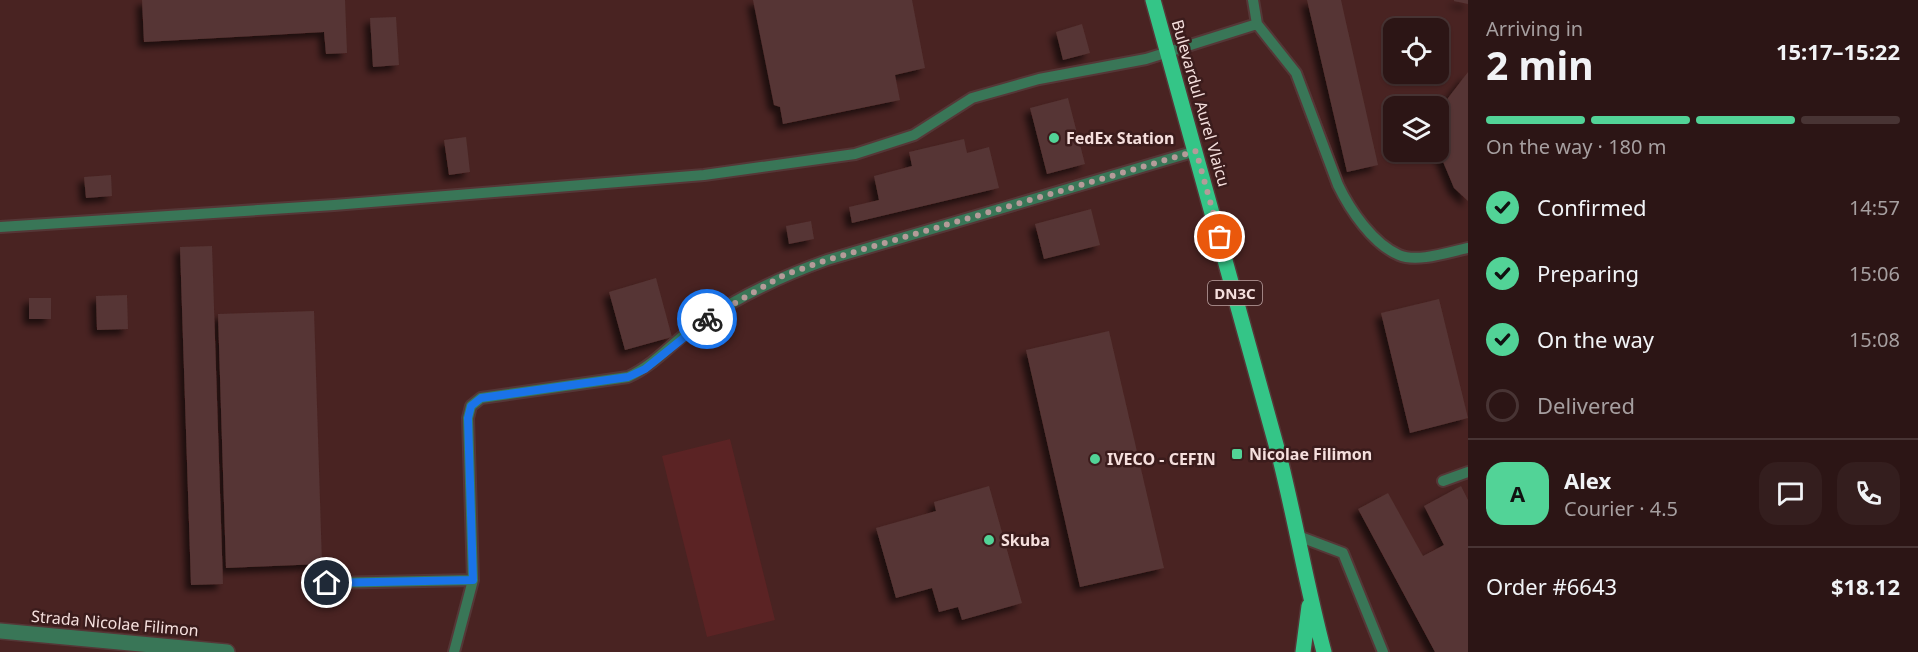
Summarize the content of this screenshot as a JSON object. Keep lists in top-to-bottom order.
{
  "streets": {
    "main road": ["Bulevardul Aurel Vlaicu", "DN3C"],
    "street": ["Strada Nicolae Filimon"]
  },
  "places": {
    "other": ["FedEx Station", "IVECO - CEFIN", "Skuba"],
    "transit": ["Nicolae Filimon"]
  },
  "page": {
    "heading": ["2 min", "Arriving in", "15:17–15:22"],
    "panel": [
      "Alex",
      "Courier · 4.5",
      "Order #6643",
      "$18.12"
    ],
    "bar": "On the way · 180 m",
    "list": [
      ["Confirmed", "14:57"],
      ["Preparing", "15:06"],
      ["On the way", "15:08"],
      "Delivered"
    ],
    "round": "A"
  }
}
